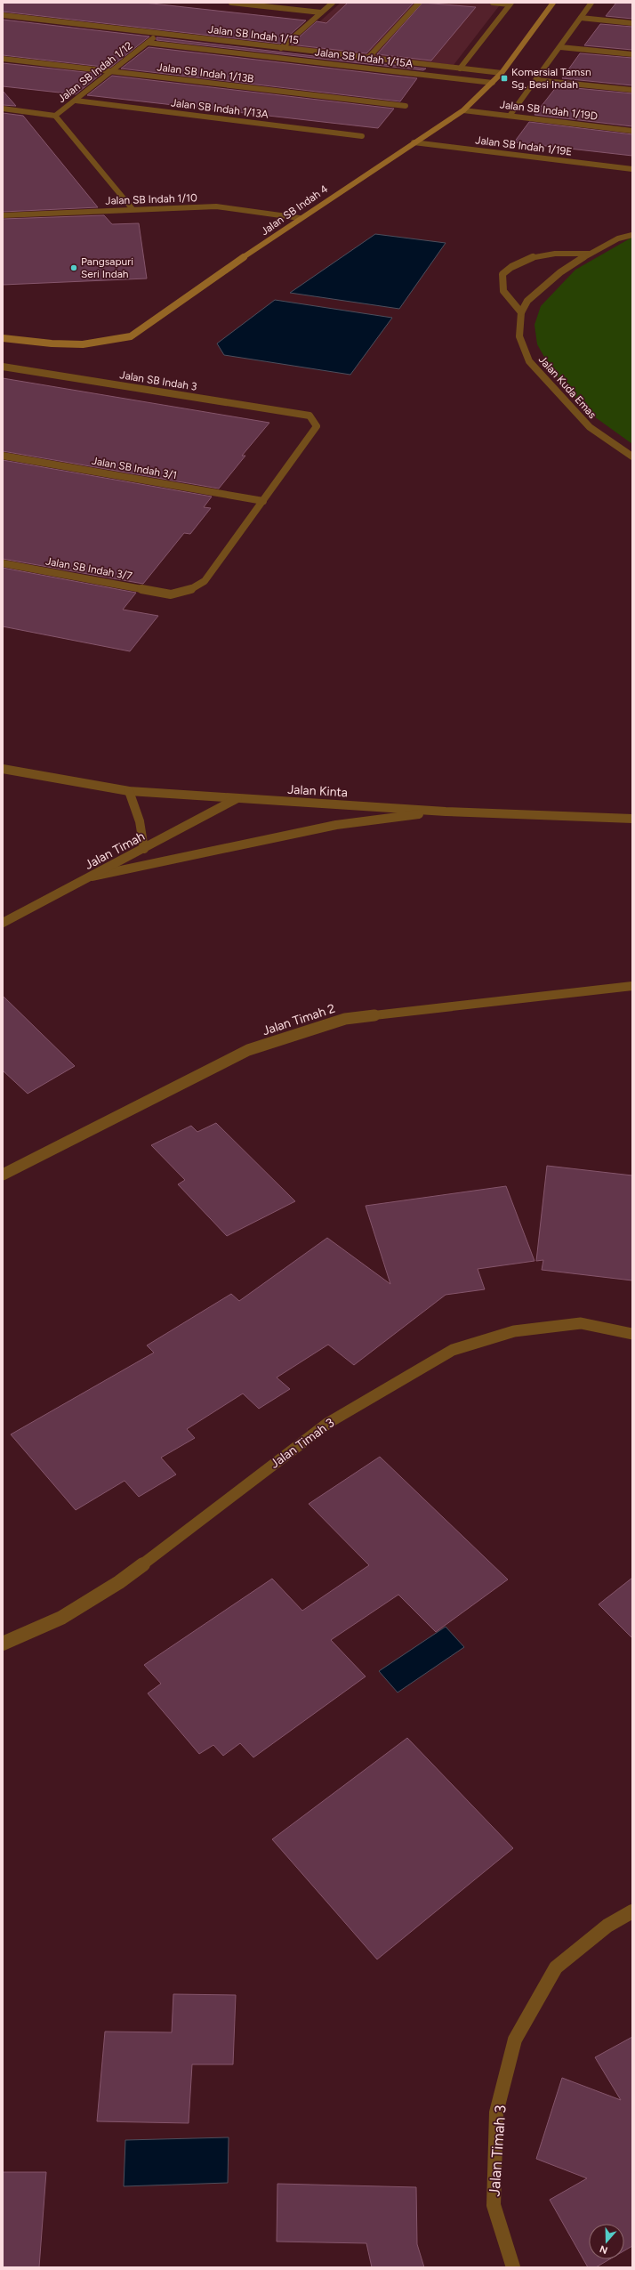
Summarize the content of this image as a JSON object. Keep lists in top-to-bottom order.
{
  "streets": {
    "street": [
      "Jalan SB Indah 1/15",
      "Jalan SB Indah 1/15A",
      "Jalan SB Indah 1/12",
      "Jalan SB Indah 1/13B",
      "Jalan SB Indah 1/13A",
      "Jalan SB Indah 1/19D",
      "Jalan SB Indah 1/19E",
      "Jalan SB Indah 1/10",
      "Jalan SB Indah 4",
      "Jalan SB Indah 3",
      "Jalan Kuda Emas",
      "Jalan SB Indah 3/1",
      "Jalan SB Indah 3/7",
      "Jalan Kinta",
      "Jalan Timah",
      "Jalan Timah 2",
      "Jalan Timah 3"
    ]
  },
  "crossings": [
    ["Jalan SB Indah 1/15", "Jalan SB Indah 1/12"],
    ["Jalan SB Indah 1/15", "Jalan SB Indah 4"],
    ["Jalan SB Indah 1/15A", "Jalan SB Indah 1/12"],
    ["Jalan SB Indah 1/15A", "Jalan SB Indah 4"],
    ["Jalan SB Indah 1/12", "Jalan SB Indah 1/13B"],
    ["Jalan SB Indah 1/12", "Jalan SB Indah 1/13A"],
    ["Jalan SB Indah 1/12", "Jalan SB Indah 1/10"],
    ["Jalan SB Indah 1/19D", "Jalan SB Indah 4"],
    ["Jalan SB Indah 1/19E", "Jalan SB Indah 4"],
    ["Jalan SB Indah 1/10", "Jalan SB Indah 4"],
    ["Jalan SB Indah 3", "Jalan SB Indah 3/1"],
    ["Jalan SB Indah 3", "Jalan SB Indah 3/7"],
    ["Jalan SB Indah 3/1", "Jalan SB Indah 3/7"],
    ["Jalan Kinta", "Jalan Timah"]
  ],
  "places": {
    "transit": ["Komersial Tamsn Sg. Besi Indah"],
    "other": ["Pangsapuri Seri Indah"]
  },
  "north": "bottom"
}
